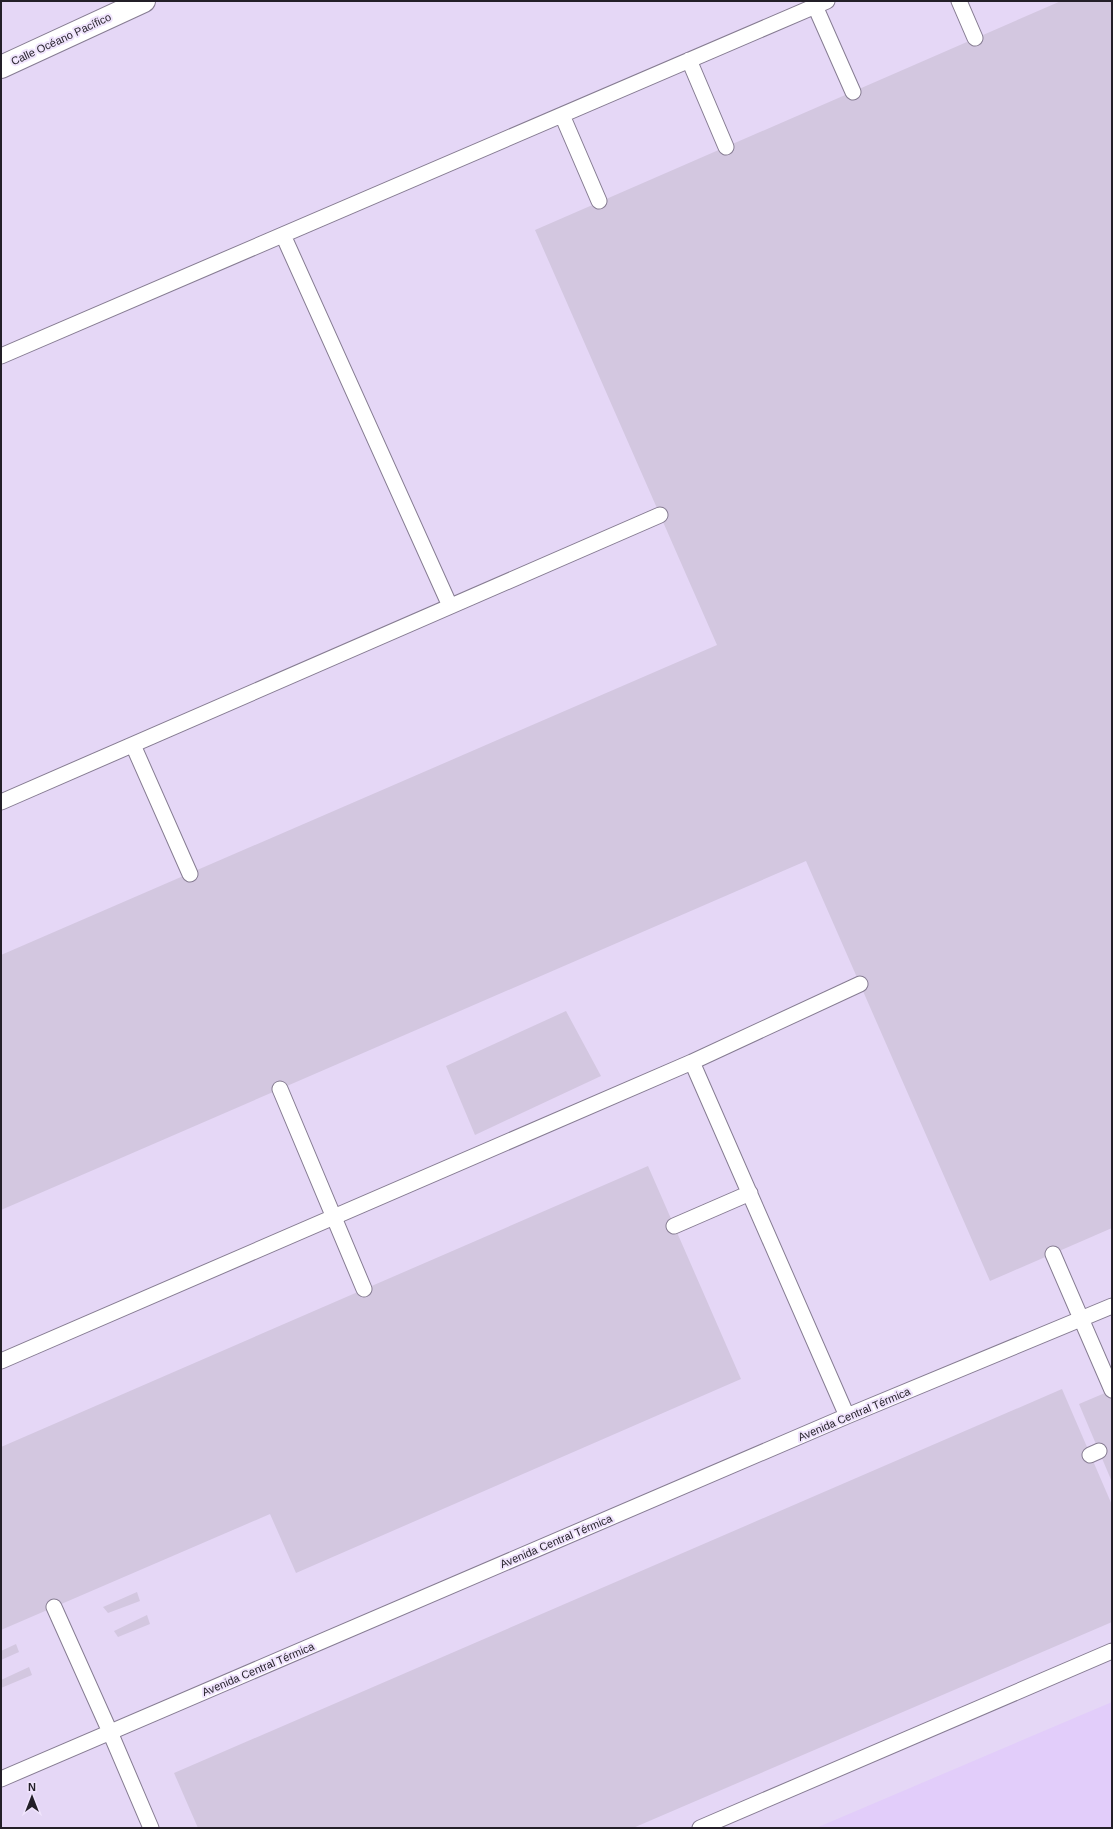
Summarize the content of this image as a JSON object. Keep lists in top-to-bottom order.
{
  "streets": {
    "street": ["Calle Océano Pacífico"],
    "lane": ["Avenida Central Térmica"]
  },
  "north": "top"
}
